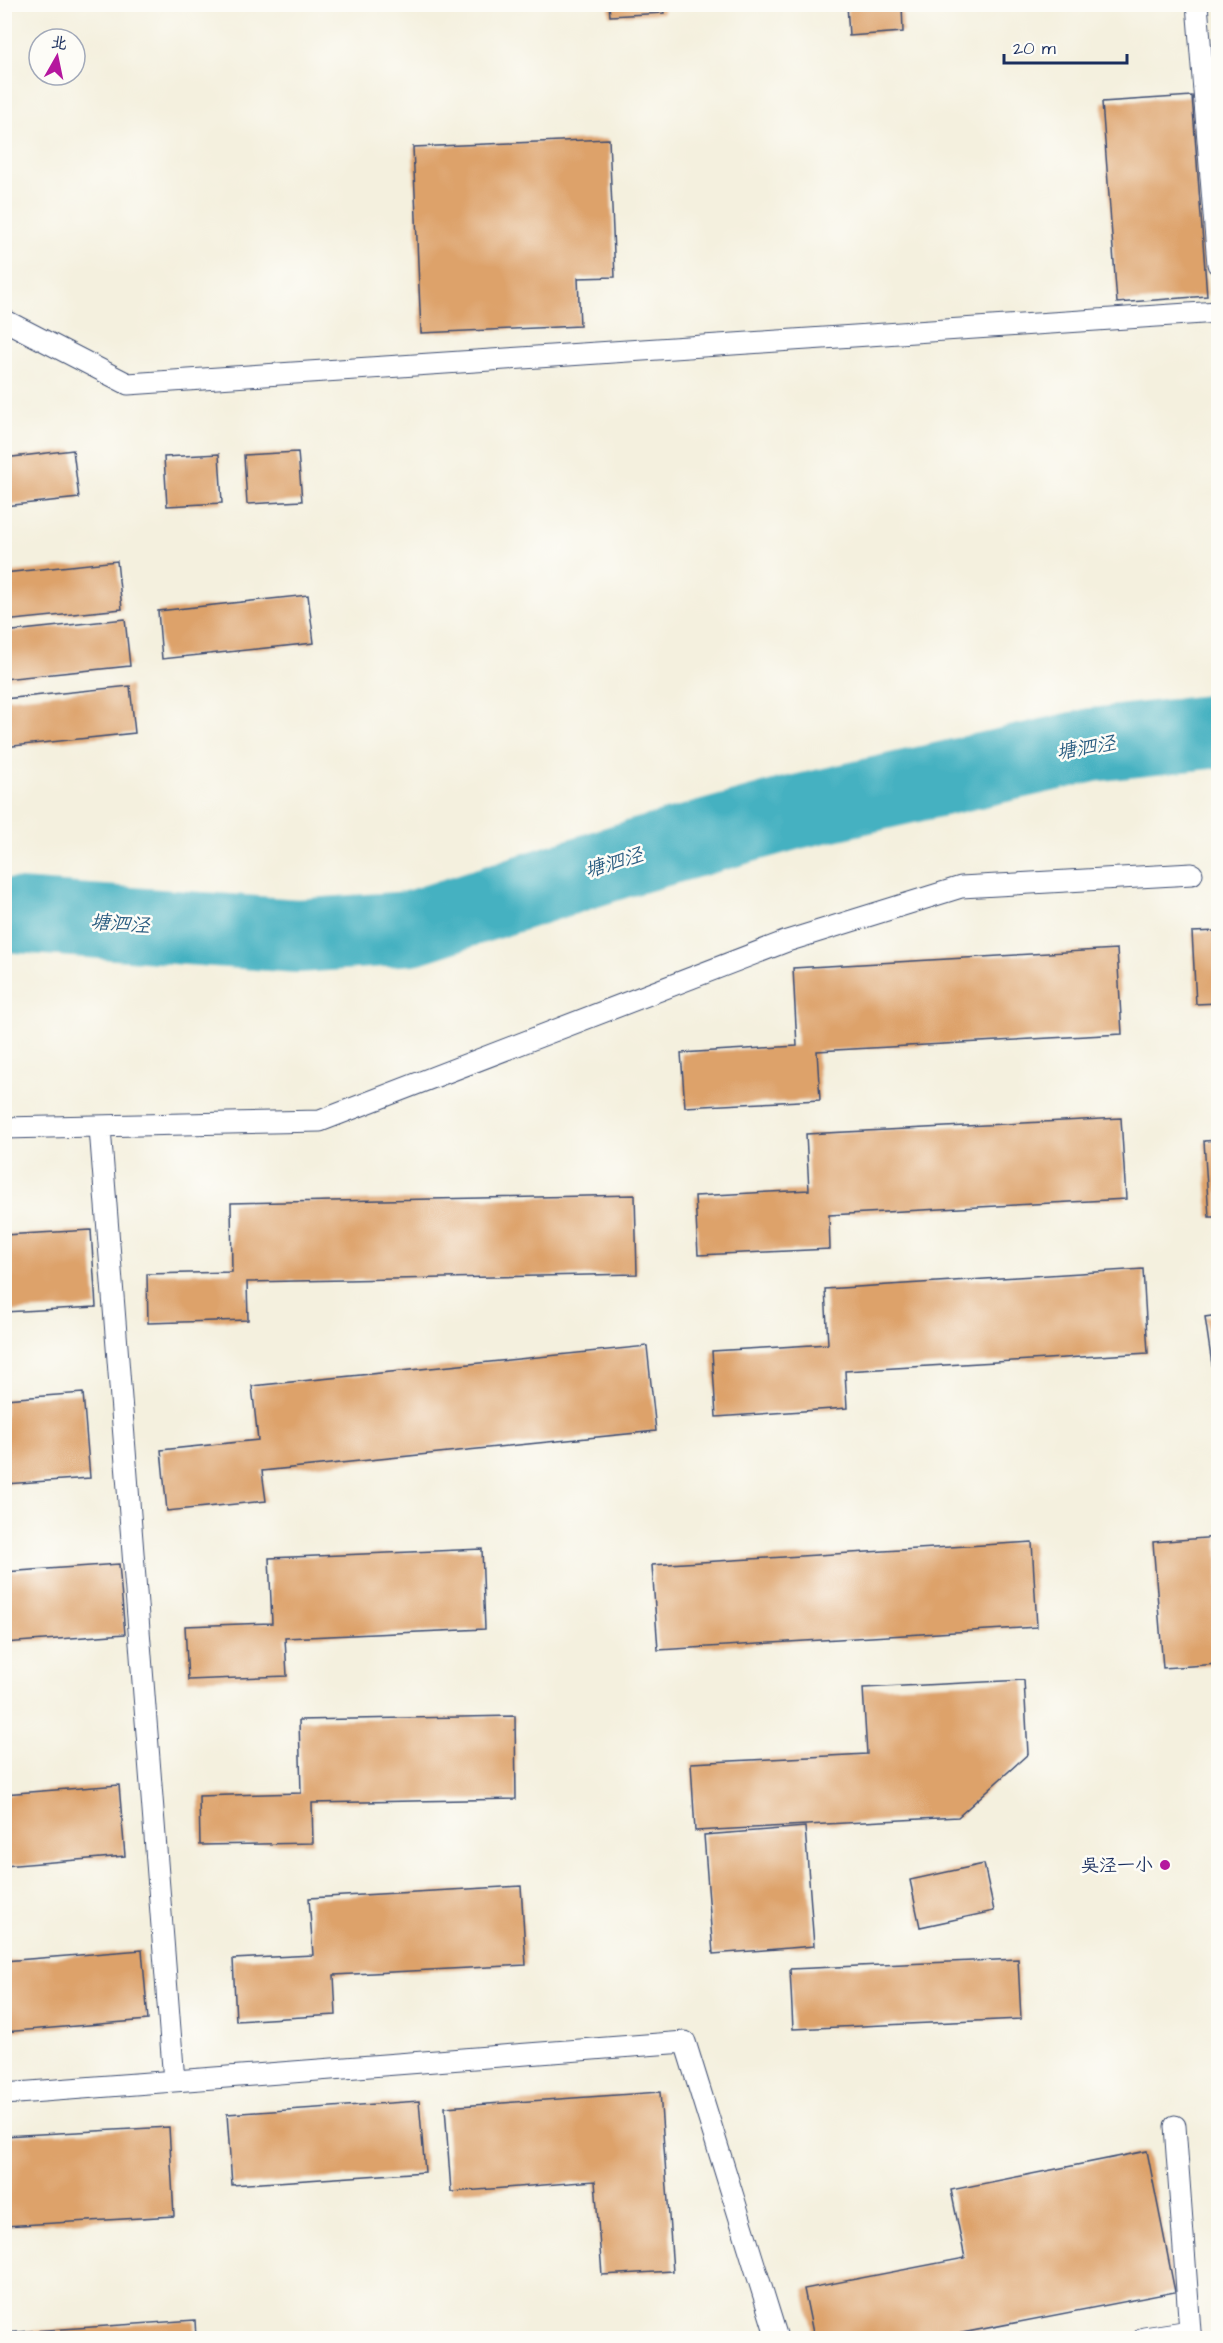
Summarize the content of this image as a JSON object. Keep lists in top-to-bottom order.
{
  "water": ["塘泗泾"],
  "places": ["吴泾一小"],
  "scale_bar": "20 m",
  "north": "top"
}
